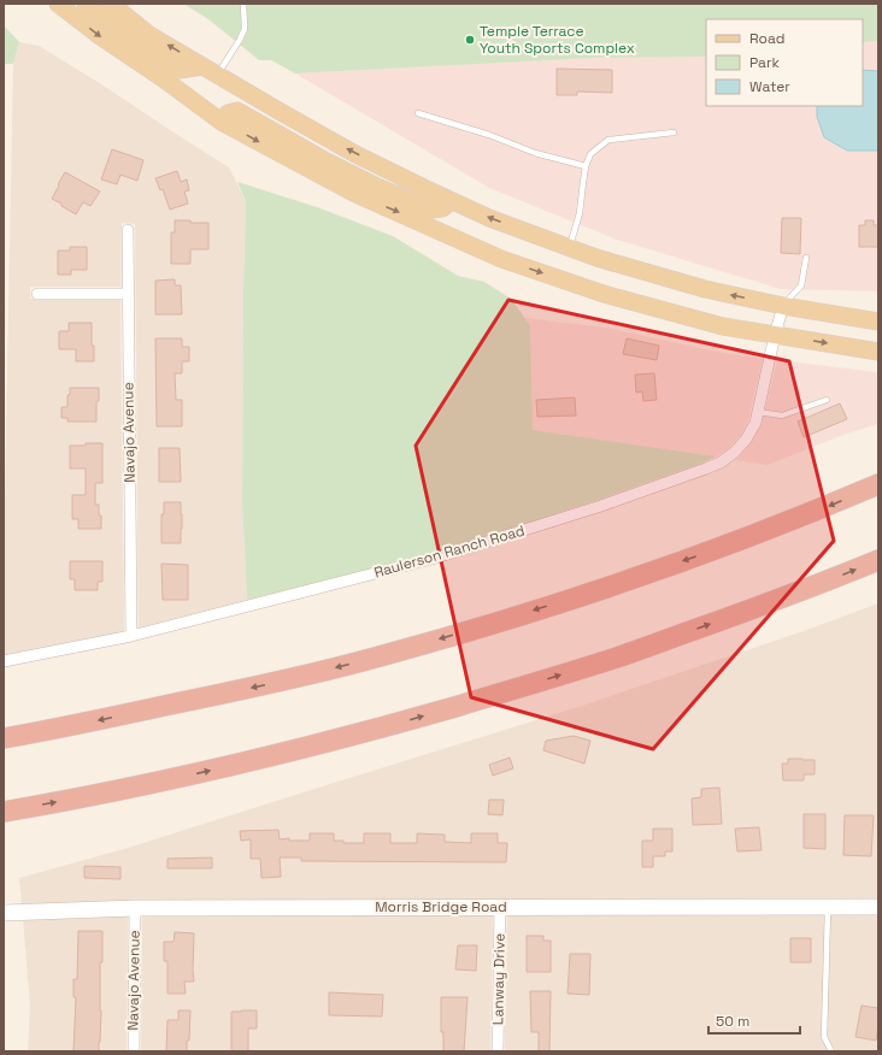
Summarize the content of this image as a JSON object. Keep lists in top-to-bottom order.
{
  "streets": {
    "street": [
      "Navajo Avenue",
      "Raulerson Ranch Road",
      "Morris Bridge Road",
      "Lanway Drive"
    ]
  },
  "crossings": [
    ["Navajo Avenue", "Raulerson Ranch Road"],
    ["Navajo Avenue", "Morris Bridge Road"],
    ["Morris Bridge Road", "Lanway Drive"]
  ],
  "places": ["Temple Terrace Youth Sports Complex"],
  "legend": ["Road", "Park", "Water"],
  "scale_bar": "50 m"
}
